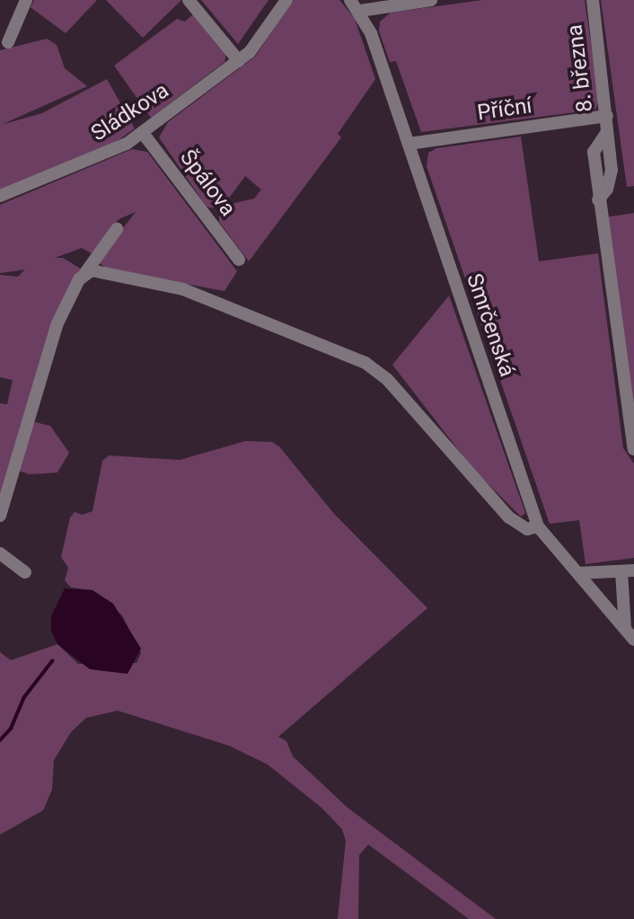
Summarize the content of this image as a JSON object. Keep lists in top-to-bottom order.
{
  "streets": {
    "street": [
      "8. března",
      "Příční",
      "Sládkova",
      "Špálova",
      "Smrčenská"
    ]
  },
  "crossings": [
    ["8. března", "Příční"],
    ["Příční", "Smrčenská"],
    ["Sládkova", "Špálova"]
  ]
}
